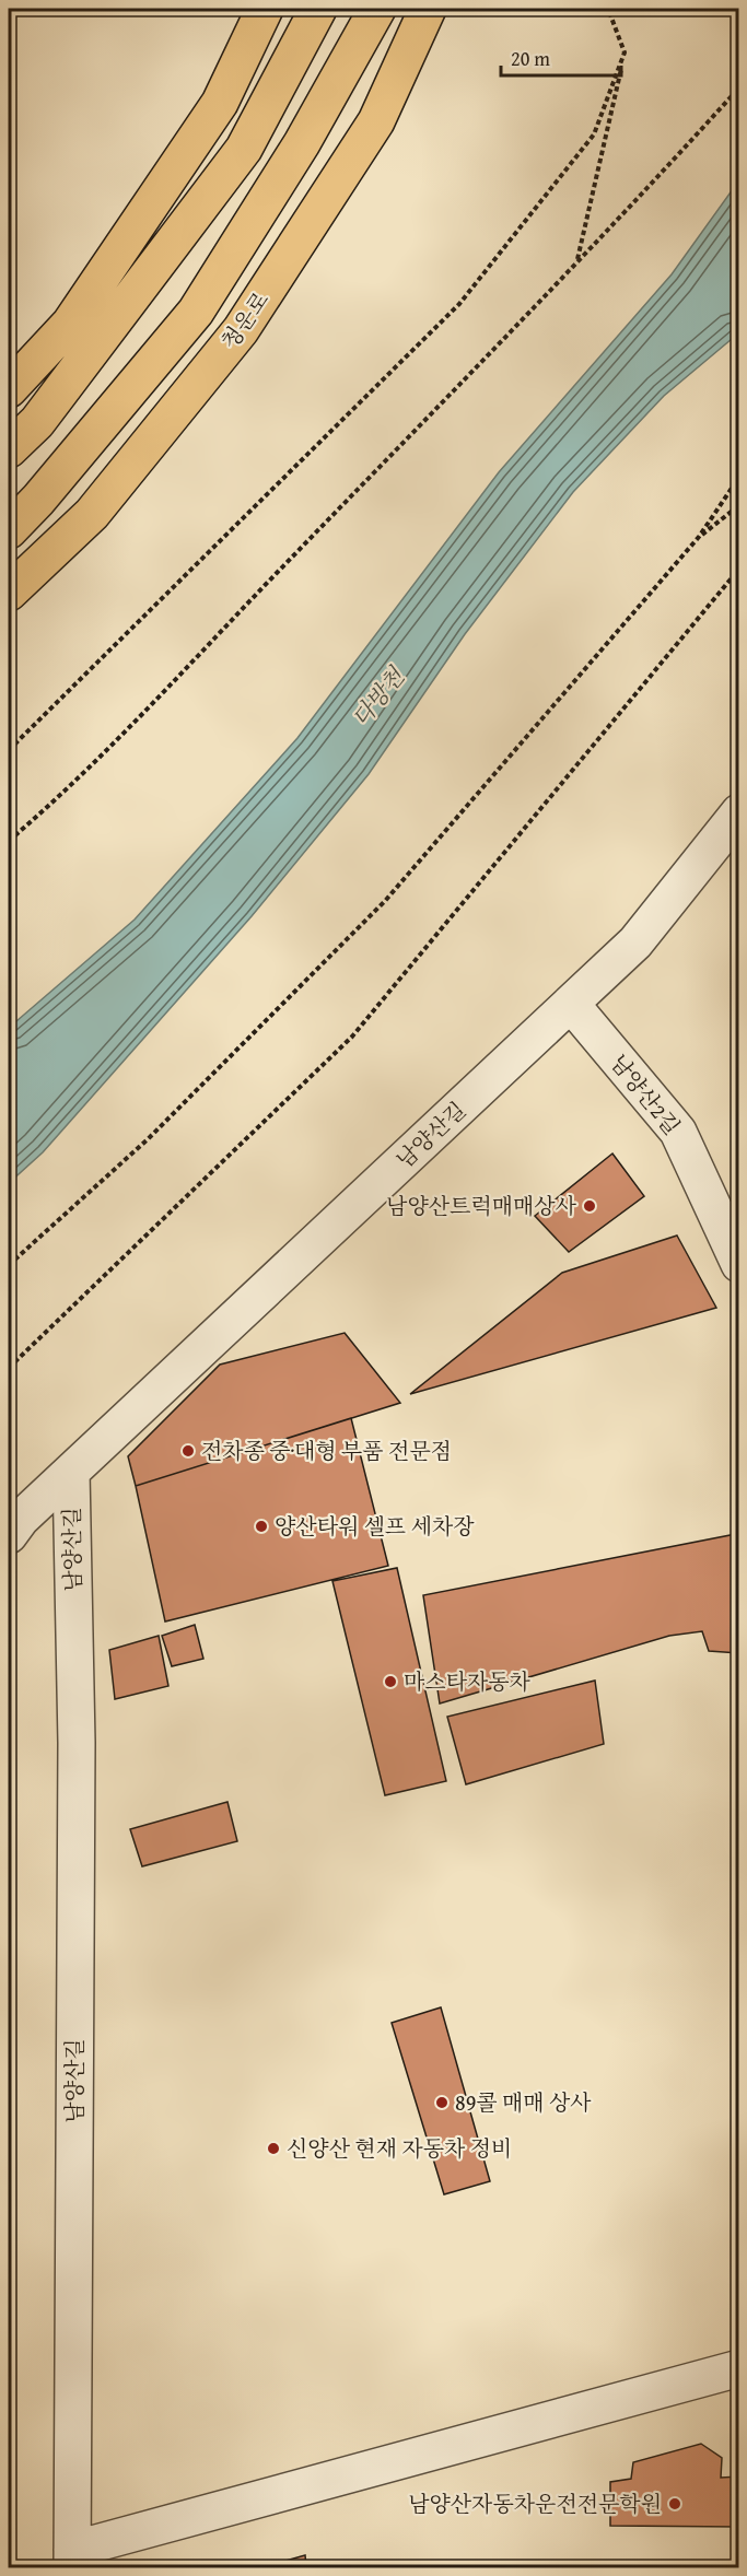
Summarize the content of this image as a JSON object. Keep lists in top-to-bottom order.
{
  "streets": {
    "main road": ["청운로"],
    "street": ["남양산2길", "남양산길"]
  },
  "crossings": [
    ["남양산2길", "남양산길"]
  ],
  "water": ["다방천"],
  "places": [
    "남양산트럭매매상사",
    "전차종 중·대형 부품 전문점",
    "양산타워 셀프 세차장",
    "마스타자동차",
    "89콜 매매 상사",
    "신양산 현재 자동차 정비",
    "남양산자동차운전전문학원"
  ],
  "scale_bar": "20 m"
}
